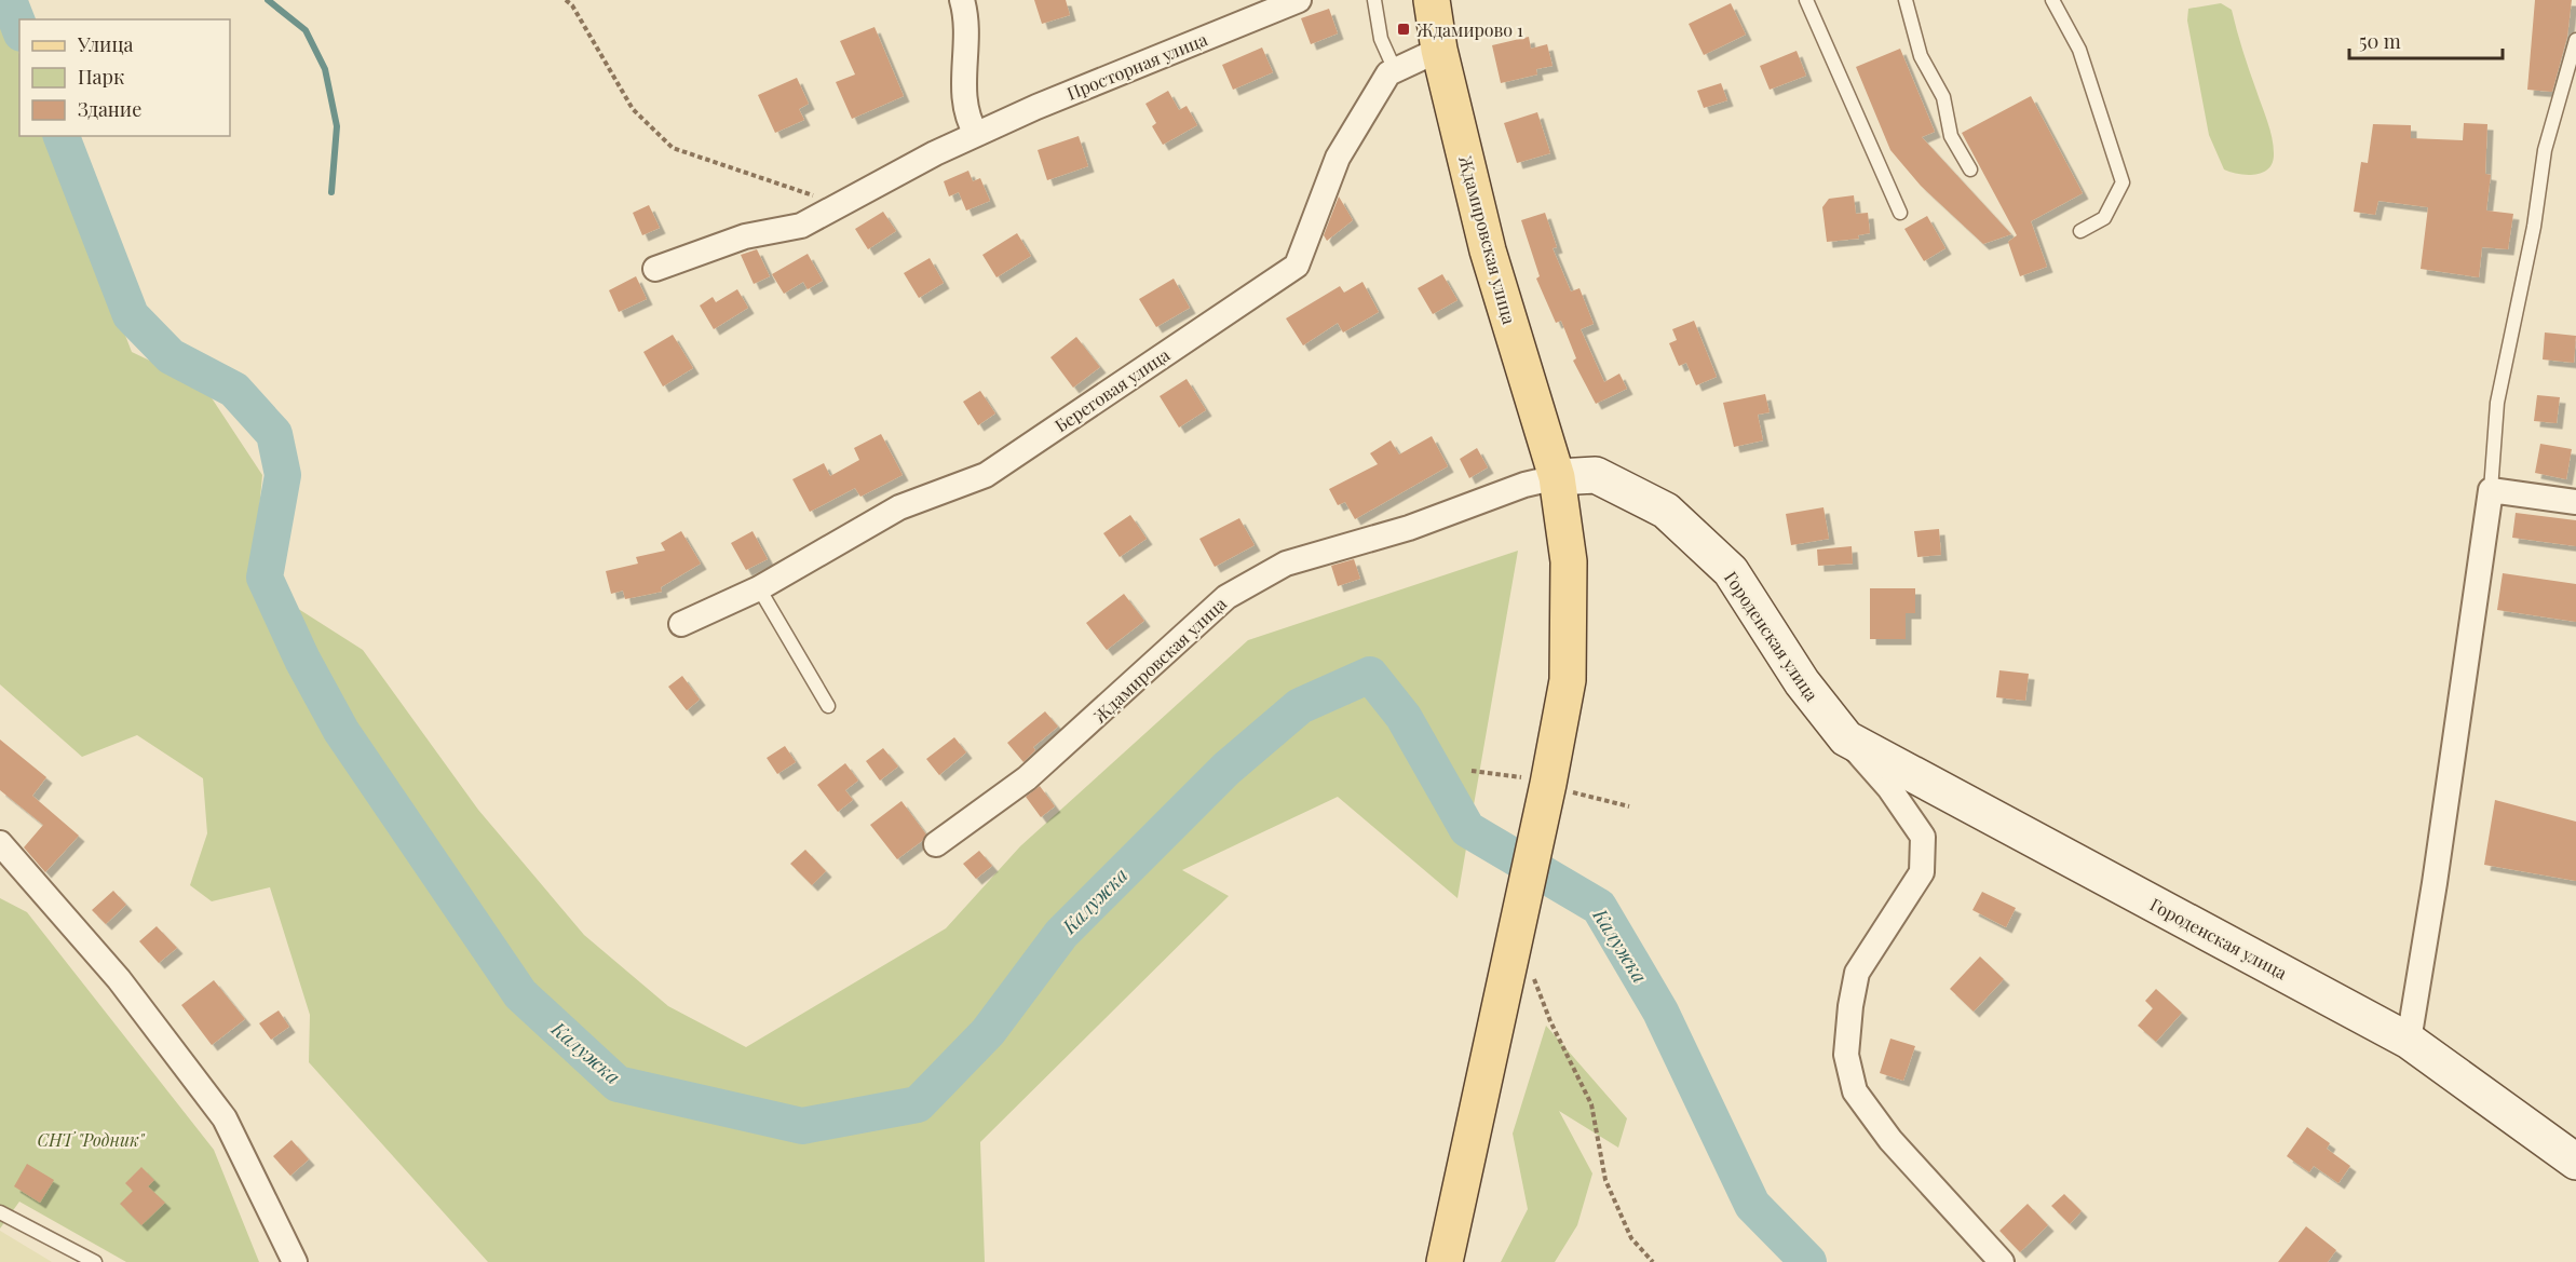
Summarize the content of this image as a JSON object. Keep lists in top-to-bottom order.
{
  "streets": {
    "main road": ["Ждамировская улица"],
    "street": ["Просторная улица", "Береговая улица", "Городенская улица"]
  },
  "crossings": [
    ["Ждамировская улица", "Береговая улица"],
    ["Ждамировская улица", "Городенская улица"]
  ],
  "water": ["Калужка"],
  "parks": ["СНТ \"Родник\""],
  "places": {
    "transit": ["Ждамирово 1"]
  },
  "legend": ["Улица", "Парк", "Здание"],
  "scale_bar": "50 m"
}
